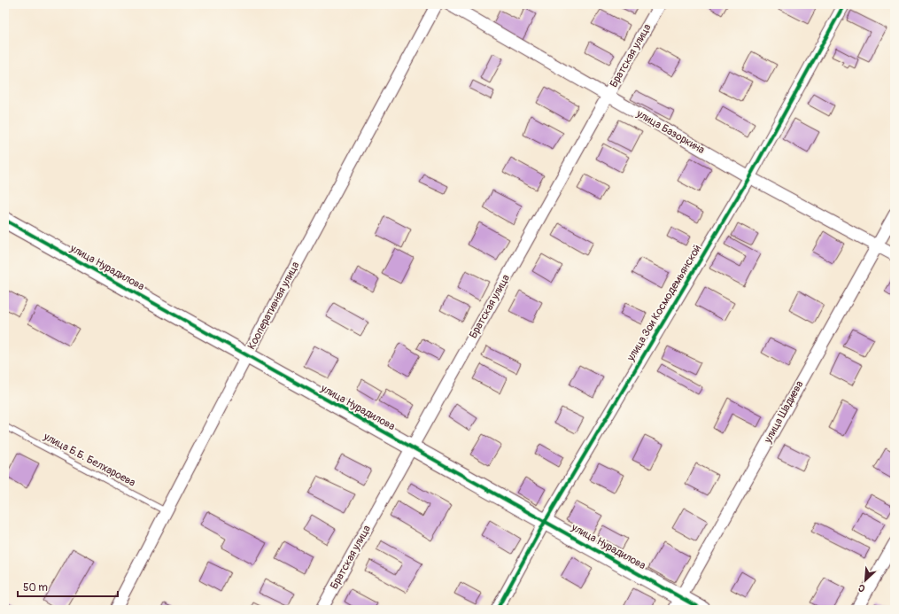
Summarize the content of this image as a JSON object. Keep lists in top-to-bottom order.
{
  "streets": {
    "street": [
      "Братская улица",
      "улица Базоркина",
      "улица Нурадилова",
      "улица Зои Космодемьянской",
      "Кооперативная улица",
      "улица Шадиева"
    ],
    "lane": ["улица Б.Б. Белхароева"]
  },
  "crossings": [
    ["Братская улица", "улица Базоркина"],
    ["Братская улица", "улица Нурадилова"],
    ["улица Базоркина", "улица Зои Космодемьянской"],
    ["улица Базоркина", "улица Шадиева"],
    ["улица Нурадилова", "улица Зои Космодемьянской"],
    ["улица Нурадилова", "Кооперативная улица"],
    ["улица Нурадилова", "улица Шадиева"],
    ["Кооперативная улица", "улица Б.Б. Белхароева"]
  ],
  "scale_bar": "50 m",
  "north": "bottom left"
}
